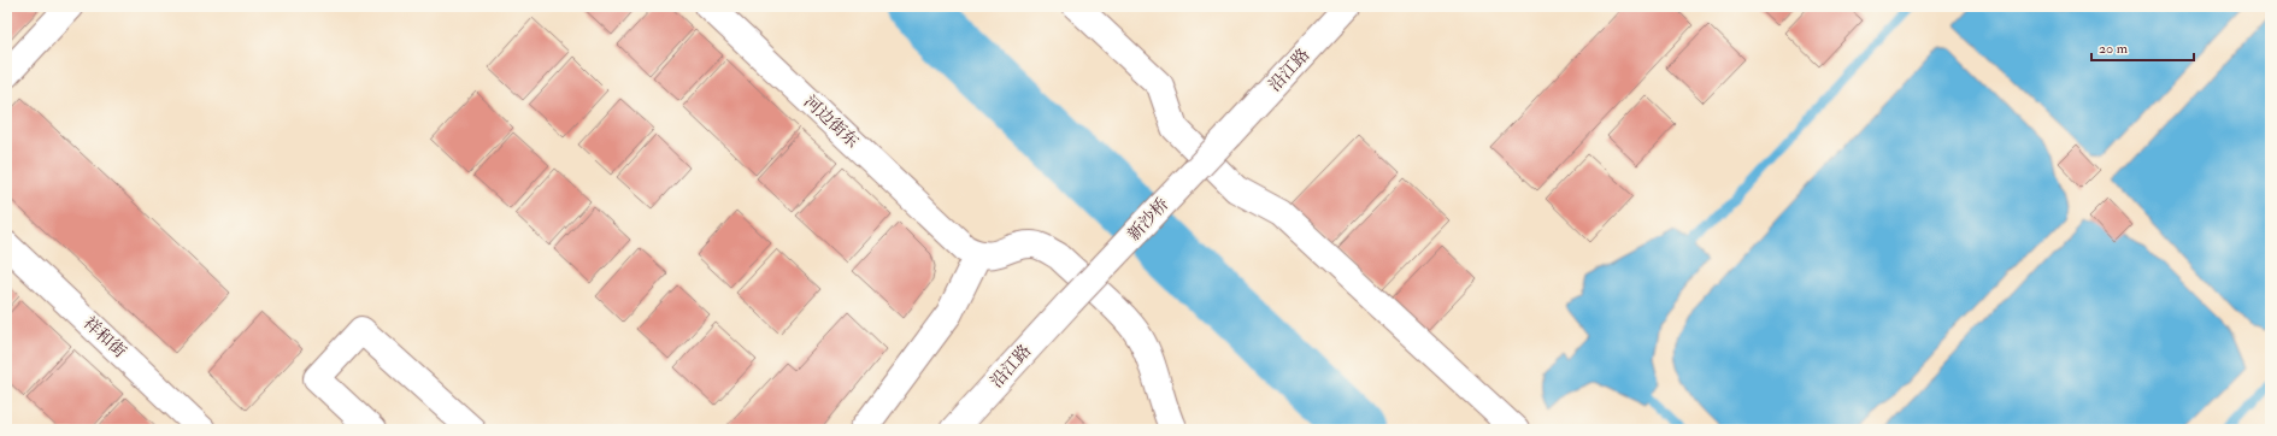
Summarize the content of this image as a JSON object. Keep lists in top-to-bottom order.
{
  "streets": {
    "street": [
      "沿江路",
      "河边街东",
      "新沙桥",
      "祥和街"
    ]
  },
  "crossings": [
    ["沿江路", "新沙桥"]
  ],
  "scale_bar": "20 m"
}
